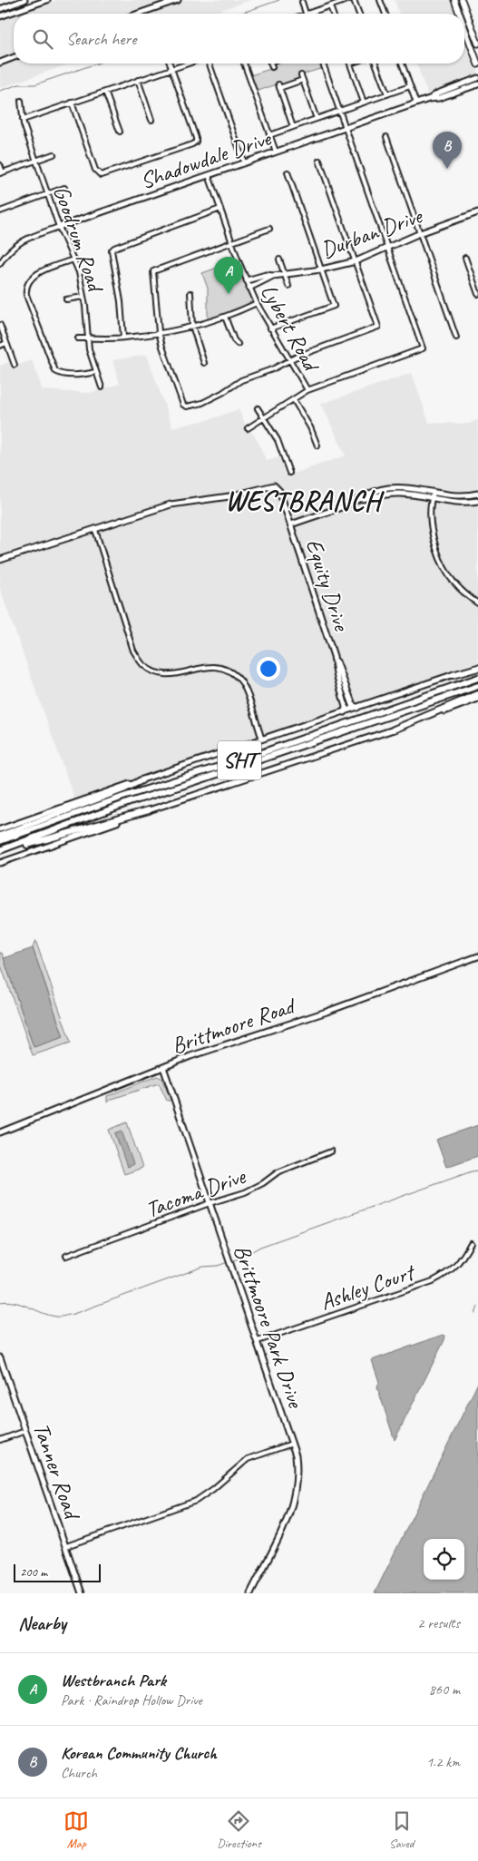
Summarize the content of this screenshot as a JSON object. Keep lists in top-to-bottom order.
{
  "streets": {
    "highway": ["SHT"],
    "street": [
      "Shadowdale Drive",
      "Durban Drive",
      "Goodrum Road",
      "Lybert Road",
      "Equity Drive",
      "Brittmoore Road",
      "Tacoma Drive",
      "Ashley Court",
      "Brittmoore Park Drive",
      "Tanner Road"
    ]
  },
  "crossings": [
    ["Shadowdale Drive", "Goodrum Road"],
    ["Shadowdale Drive", "Lybert Road"],
    ["Durban Drive", "Lybert Road"],
    ["Brittmoore Road", "Brittmoore Park Drive"],
    ["Tacoma Drive", "Brittmoore Park Drive"],
    ["Ashley Court", "Brittmoore Park Drive"]
  ],
  "districts": ["WESTBRANCH"],
  "scale_bar": "200 m",
  "page": {
    "search": "Search here",
    "pins": ["B", "A"],
    "scale": "200 m",
    "heading": ["Nearby", "2 results"],
    "list": [
      {
        "mark": "A",
        "name": "Westbranch Park",
        "note": "Park · Raindrop Hollow Drive",
        "value": "860 m"
      },
      {
        "mark": "B",
        "name": "Korean Community Church",
        "note": "Church",
        "value": "1.2 km"
      }
    ],
    "nav": ["Map", "Directions", "Saved"]
  }
}
